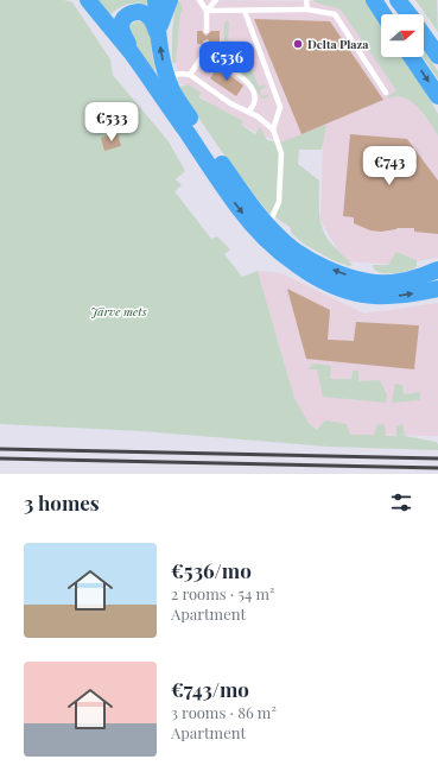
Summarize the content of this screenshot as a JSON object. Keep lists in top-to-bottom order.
{
  "parks": ["Järve mets"],
  "places": ["Delta Plaza"],
  "north": "right",
  "page": {
    "price": ["€536", "€533", "€743"],
    "heading": "3 homes",
    "list": [
      {
        "name": "€536/mo",
        "note": "2 rooms · 54 m² · Apartment"
      },
      {
        "name": "€743/mo",
        "note": "3 rooms · 86 m² · Apartment"
      }
    ]
  }
}
